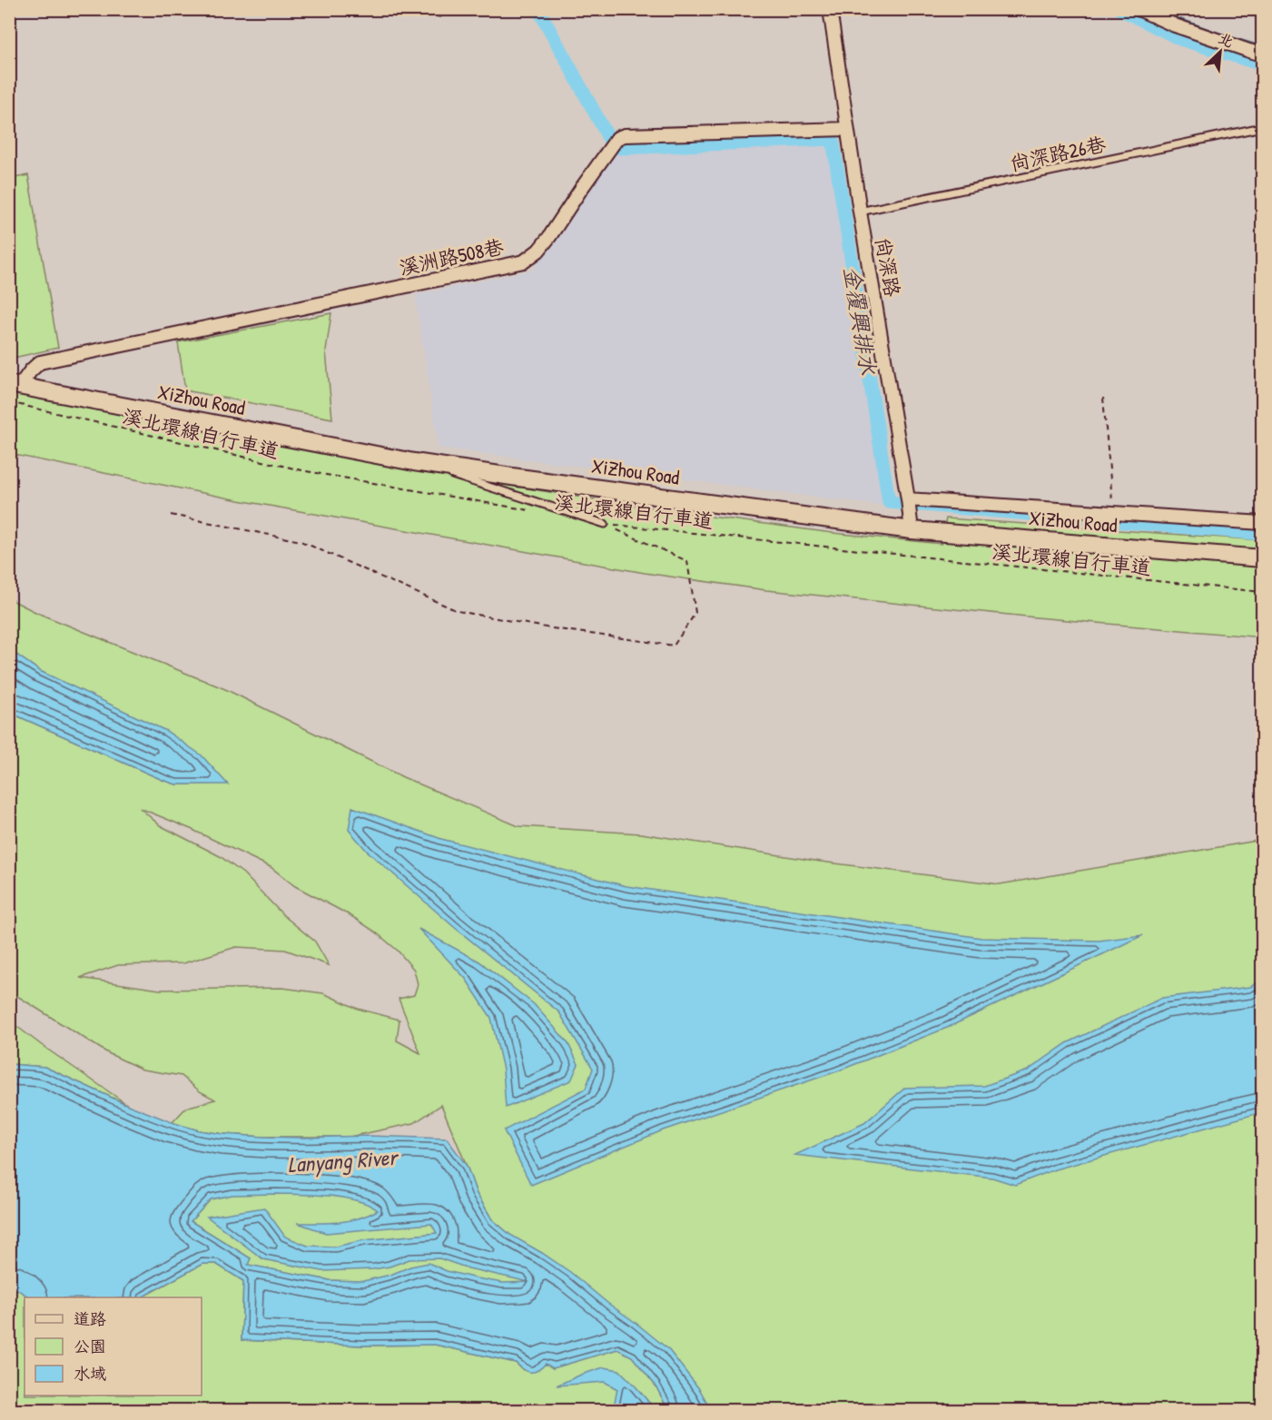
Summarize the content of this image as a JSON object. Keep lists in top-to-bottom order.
{
  "streets": {
    "street": ["溪洲路508巷", "尚深路", "XiZhou Road"],
    "lane": ["尚深路26巷"],
    "path": ["溪北環線自行車道"]
  },
  "crossings": [
    ["尚深路26巷", "尚深路"],
    ["溪洲路508巷", "尚深路"],
    ["溪洲路508巷", "XiZhou Road"],
    ["尚深路", "XiZhou Road"]
  ],
  "water": ["金覆興排水", "Lanyang River"],
  "legend": ["道路", "公園", "水域"],
  "north": "top right"
}
